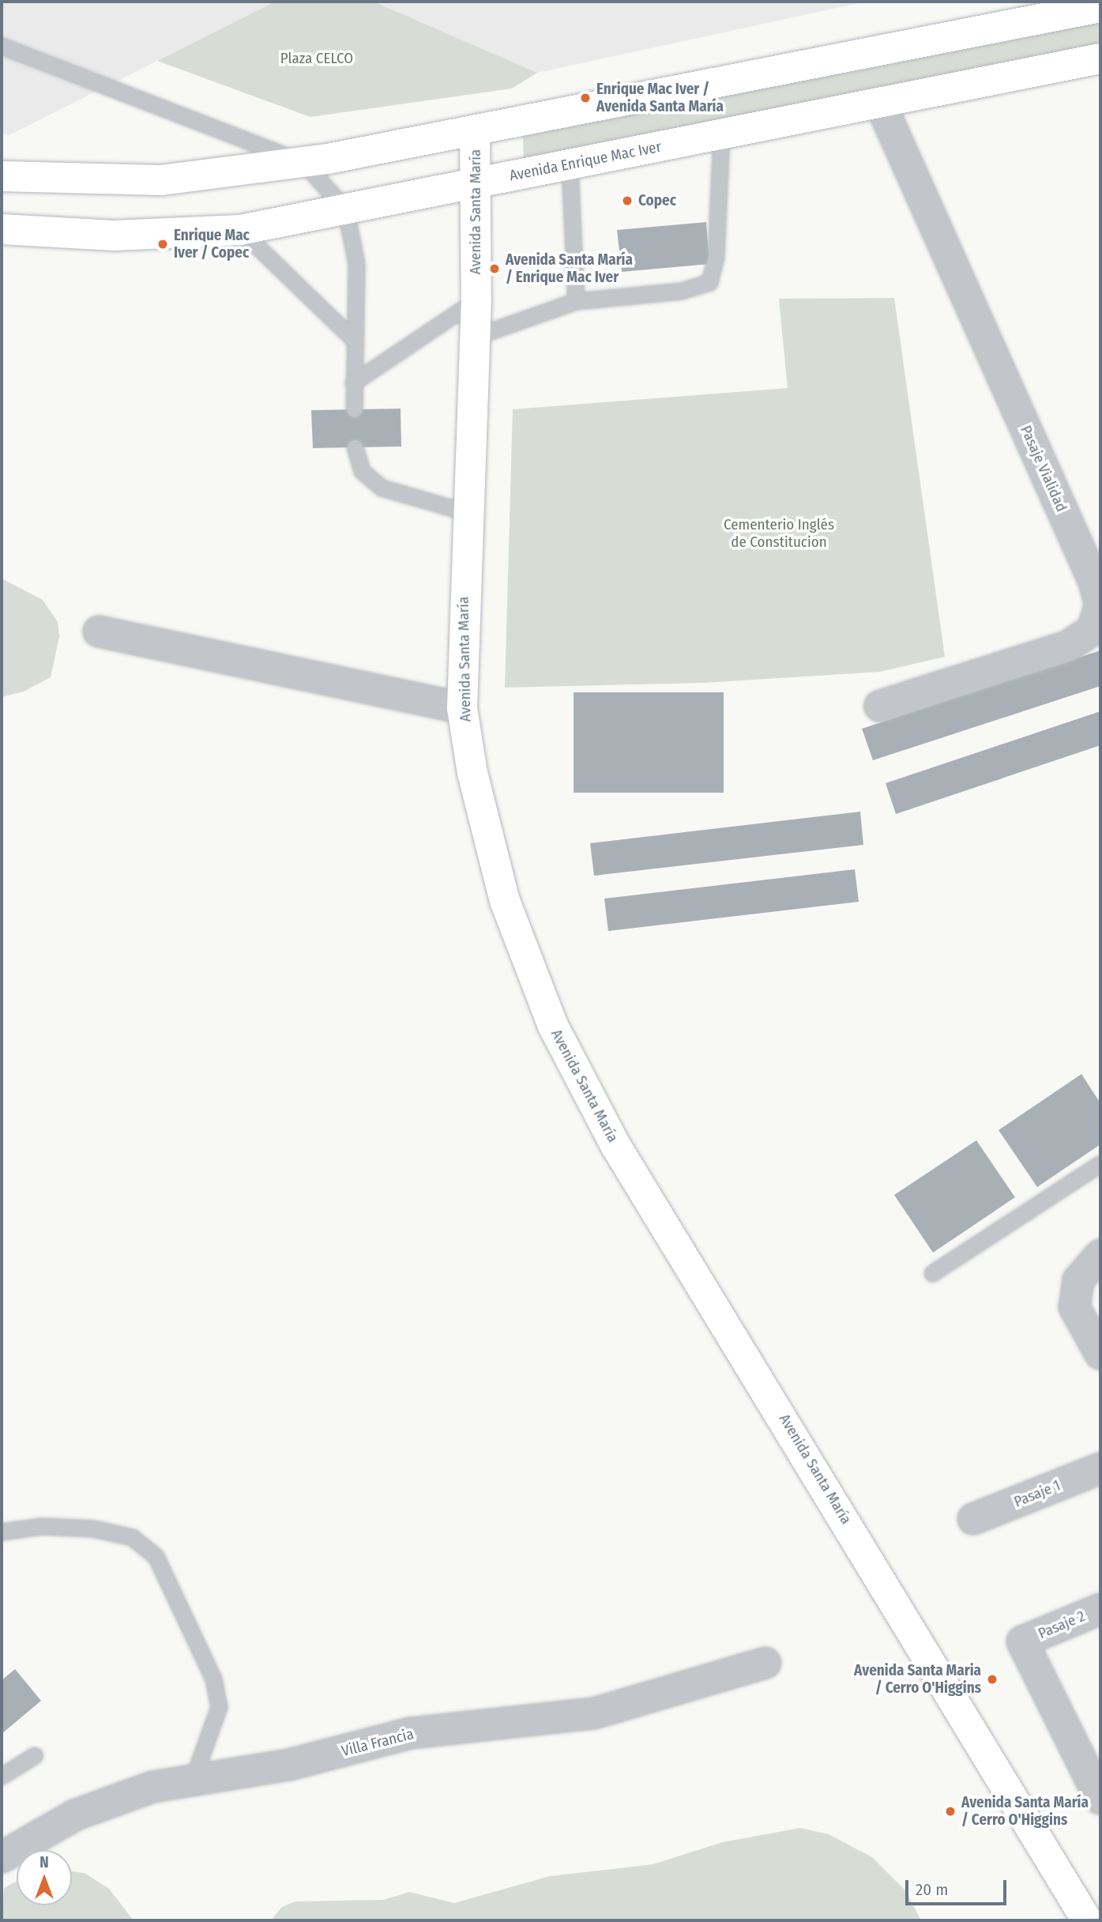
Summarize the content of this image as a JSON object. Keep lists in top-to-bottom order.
{
  "streets": {
    "main road": ["Avenida Enrique Mac Iver", "Avenida Santa María"],
    "street": [
      "Pasaje Vialidad",
      "Pasaje 1",
      "Pasaje 2",
      "Villa Francia"
    ]
  },
  "crossings": [
    ["Avenida Enrique Mac Iver", "Avenida Santa María"],
    ["Avenida Enrique Mac Iver", "Pasaje Vialidad"]
  ],
  "parks": ["Plaza CELCO", "Cementerio Inglés de Constitucion"],
  "places": [
    "Enrique Mac Iver / Avenida Santa María",
    "Copec",
    "Enrique Mac Iver / Copec",
    "Avenida Santa María / Enrique Mac Iver",
    "Avenida Santa Maria / Cerro O'Higgins",
    "Avenida Santa María / Cerro O'Higgins"
  ],
  "scale_bar": "20 m",
  "north": "top"
}
